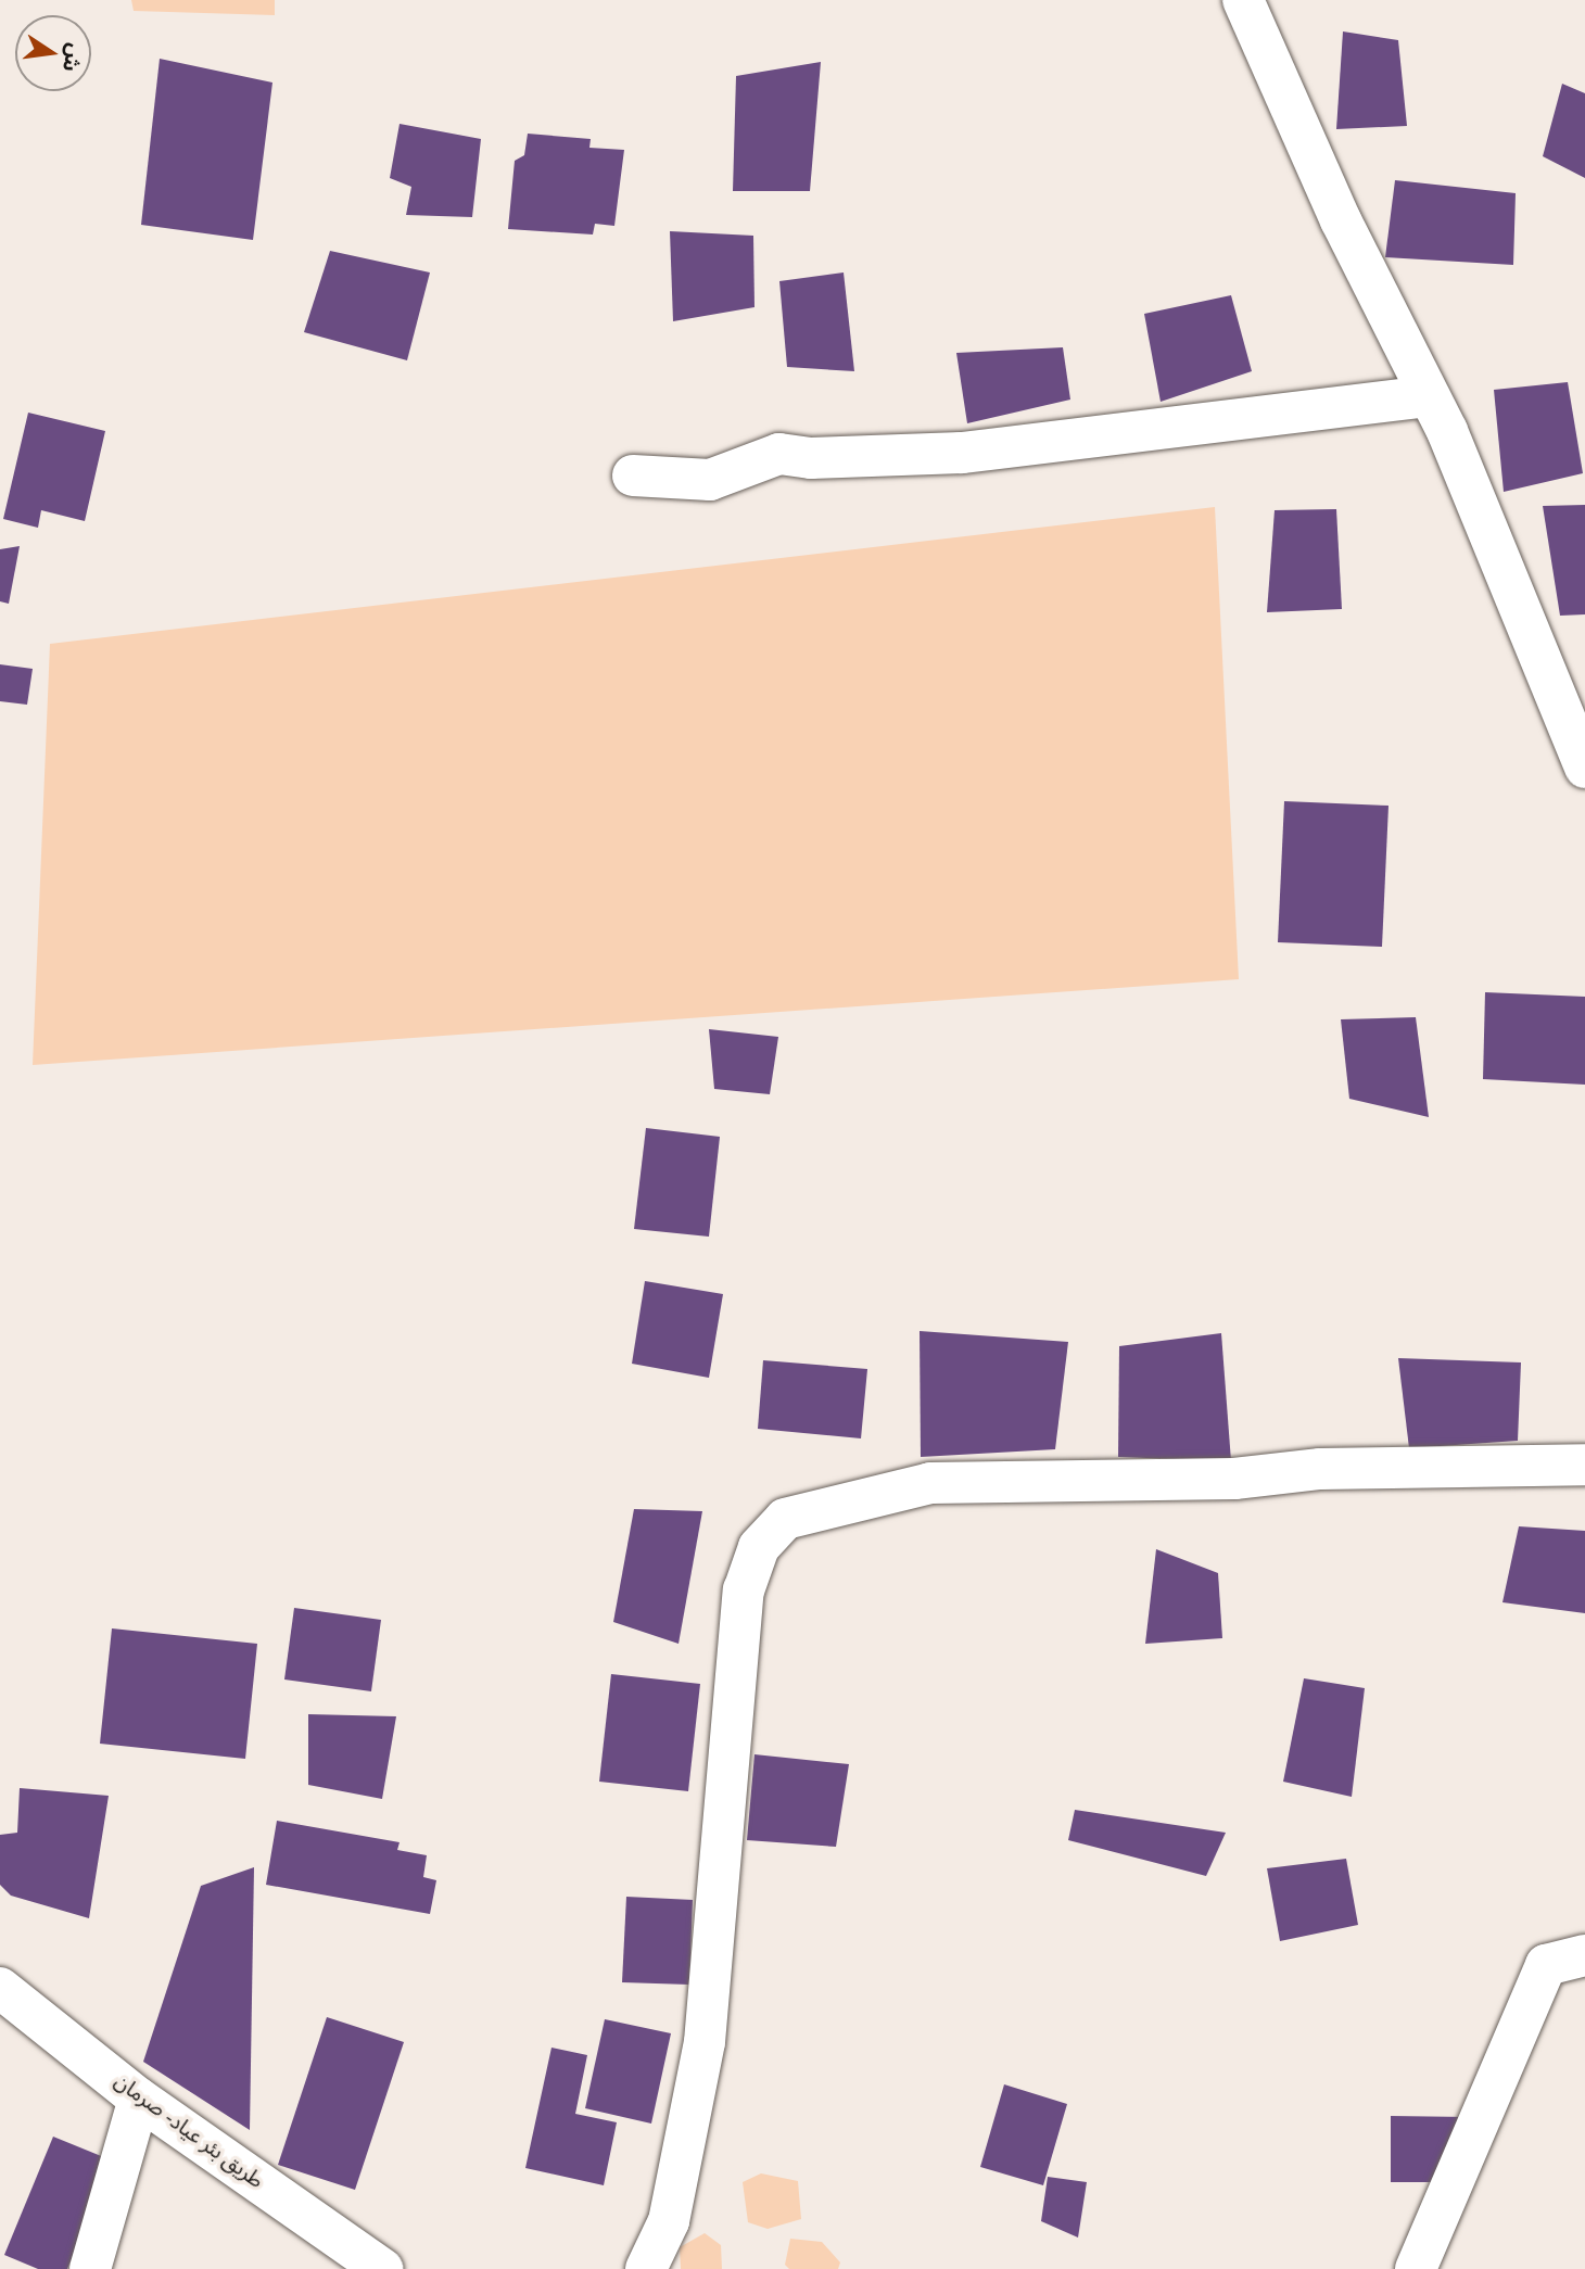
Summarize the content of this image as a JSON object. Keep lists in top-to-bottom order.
{
  "streets": {
    "main road": ["طريق بئر عياد - صرمان"]
  },
  "north": "right"
}
